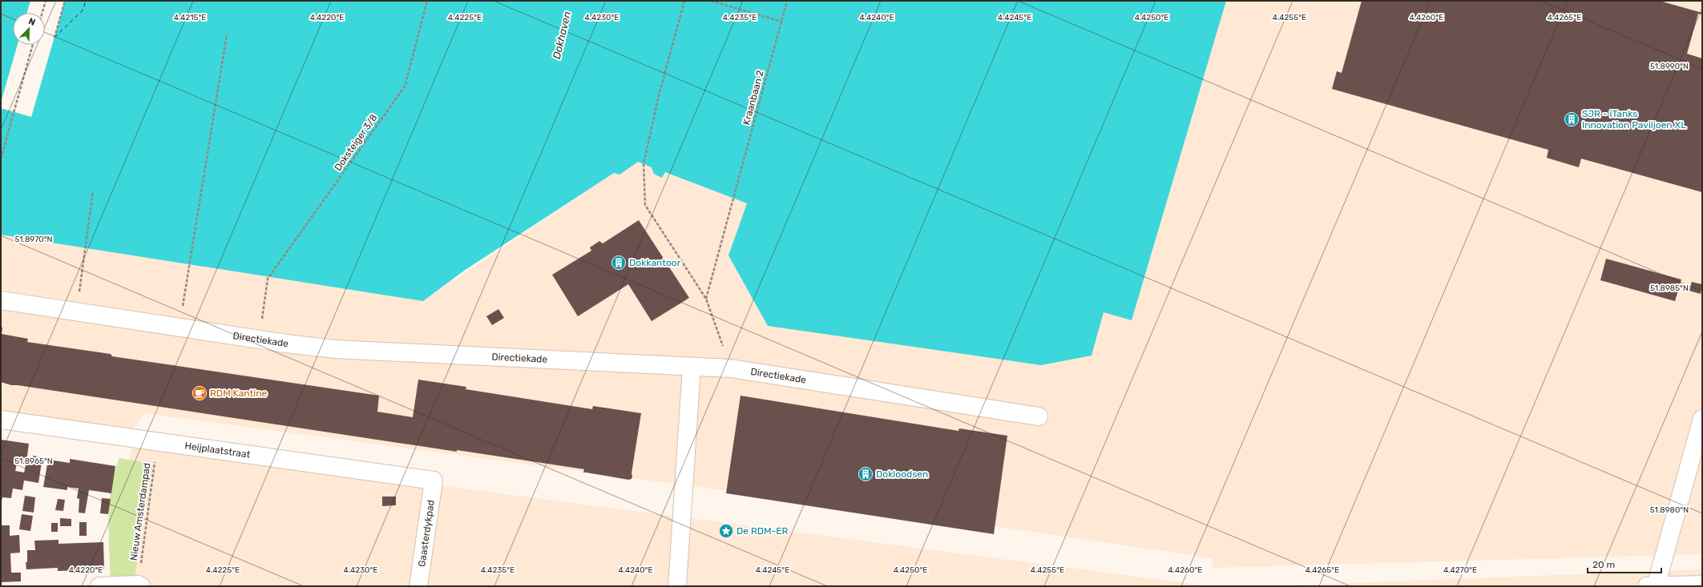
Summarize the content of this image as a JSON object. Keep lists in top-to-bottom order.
{
  "streets": {
    "street": ["Directiekade", "Heijplaatstraat", "Gaasterdykpad"],
    "path": ["Kraanbaan 2", "Doksteiger 3/8", "Nieuw Amsterdampad"]
  },
  "crossings": [
    ["Doksteiger 3/8", "Directiekade"],
    ["Heijplaatstraat", "Nieuw Amsterdampad"],
    ["Heijplaatstraat", "Gaasterdykpad"]
  ],
  "water": ["Dokhaven"],
  "places": {
    "building": ["SJR - iTanks Innovation Paviljoen XL", "Dokkantoor", "Dokloodsen"],
    "cafe": ["RDM Kantine"],
    "place": ["De RDM-ER"]
  },
  "scale_bar": "20 m",
  "north": "top right",
  "coordinates": [
    "4.4215°E",
    "4.4220°E",
    "4.4225°E",
    "4.4230°E",
    "4.4235°E",
    "4.4240°E",
    "4.4245°E",
    "4.4250°E",
    "4.4255°E",
    "4.4260°E",
    "4.4265°E",
    "51.8990°N",
    "51.8970°N",
    "51.8985°N",
    "51.8965°N",
    "51.8980°N",
    "4.4270°E"
  ]
}
